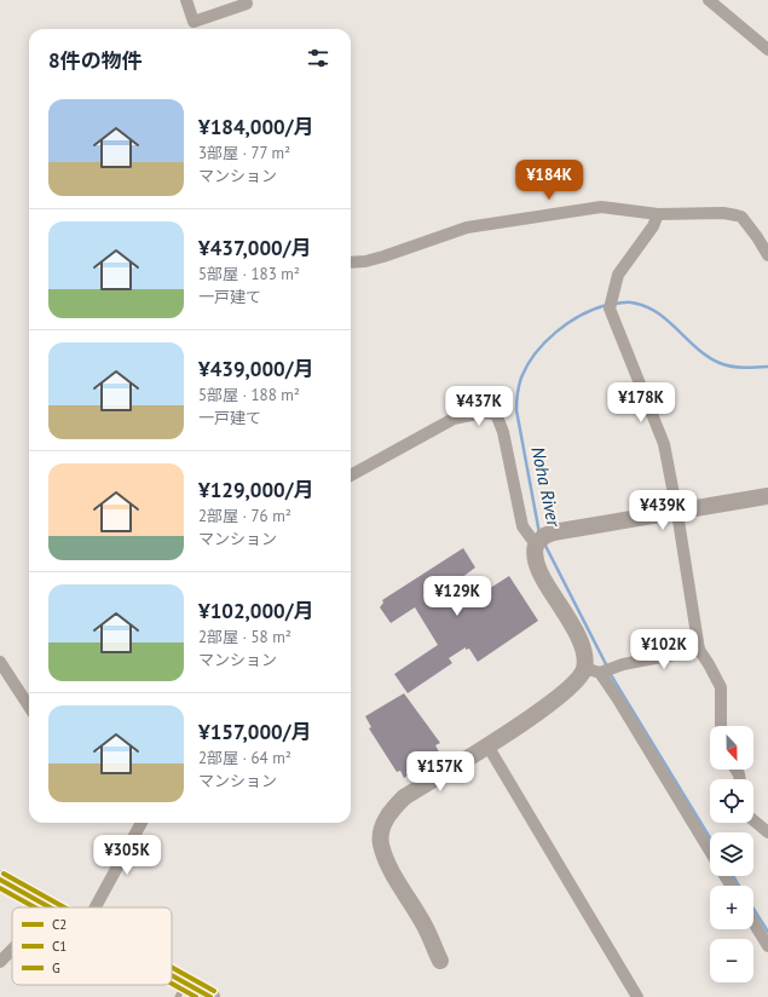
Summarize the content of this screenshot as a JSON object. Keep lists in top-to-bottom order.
{
  "water": ["Noha River"],
  "lines": ["transit line G", "transit line C2", "transit line C1"],
  "legend": ["C2", "C1", "G"],
  "north": "bottom",
  "page": {
    "heading": "8件の物件",
    "list": [
      {
        "name": "¥184,000/月",
        "note": "3部屋 · 77 m² · マンション"
      },
      {
        "name": "¥437,000/月",
        "note": "5部屋 · 183 m² · 一戸建て"
      },
      {
        "name": "¥439,000/月",
        "note": "5部屋 · 188 m² · 一戸建て"
      },
      {
        "name": "¥129,000/月",
        "note": "2部屋 · 76 m² · マンション"
      },
      {
        "name": "¥102,000/月",
        "note": "2部屋 · 58 m² · マンション"
      },
      {
        "name": "¥157,000/月",
        "note": "2部屋 · 64 m² · マンション"
      }
    ],
    "price": [
      "¥184K",
      "¥178K",
      "¥437K",
      "¥439K",
      "¥129K",
      "¥102K",
      "¥157K",
      "¥305K"
    ],
    "map_buttons": ["+", "−"]
  }
}
